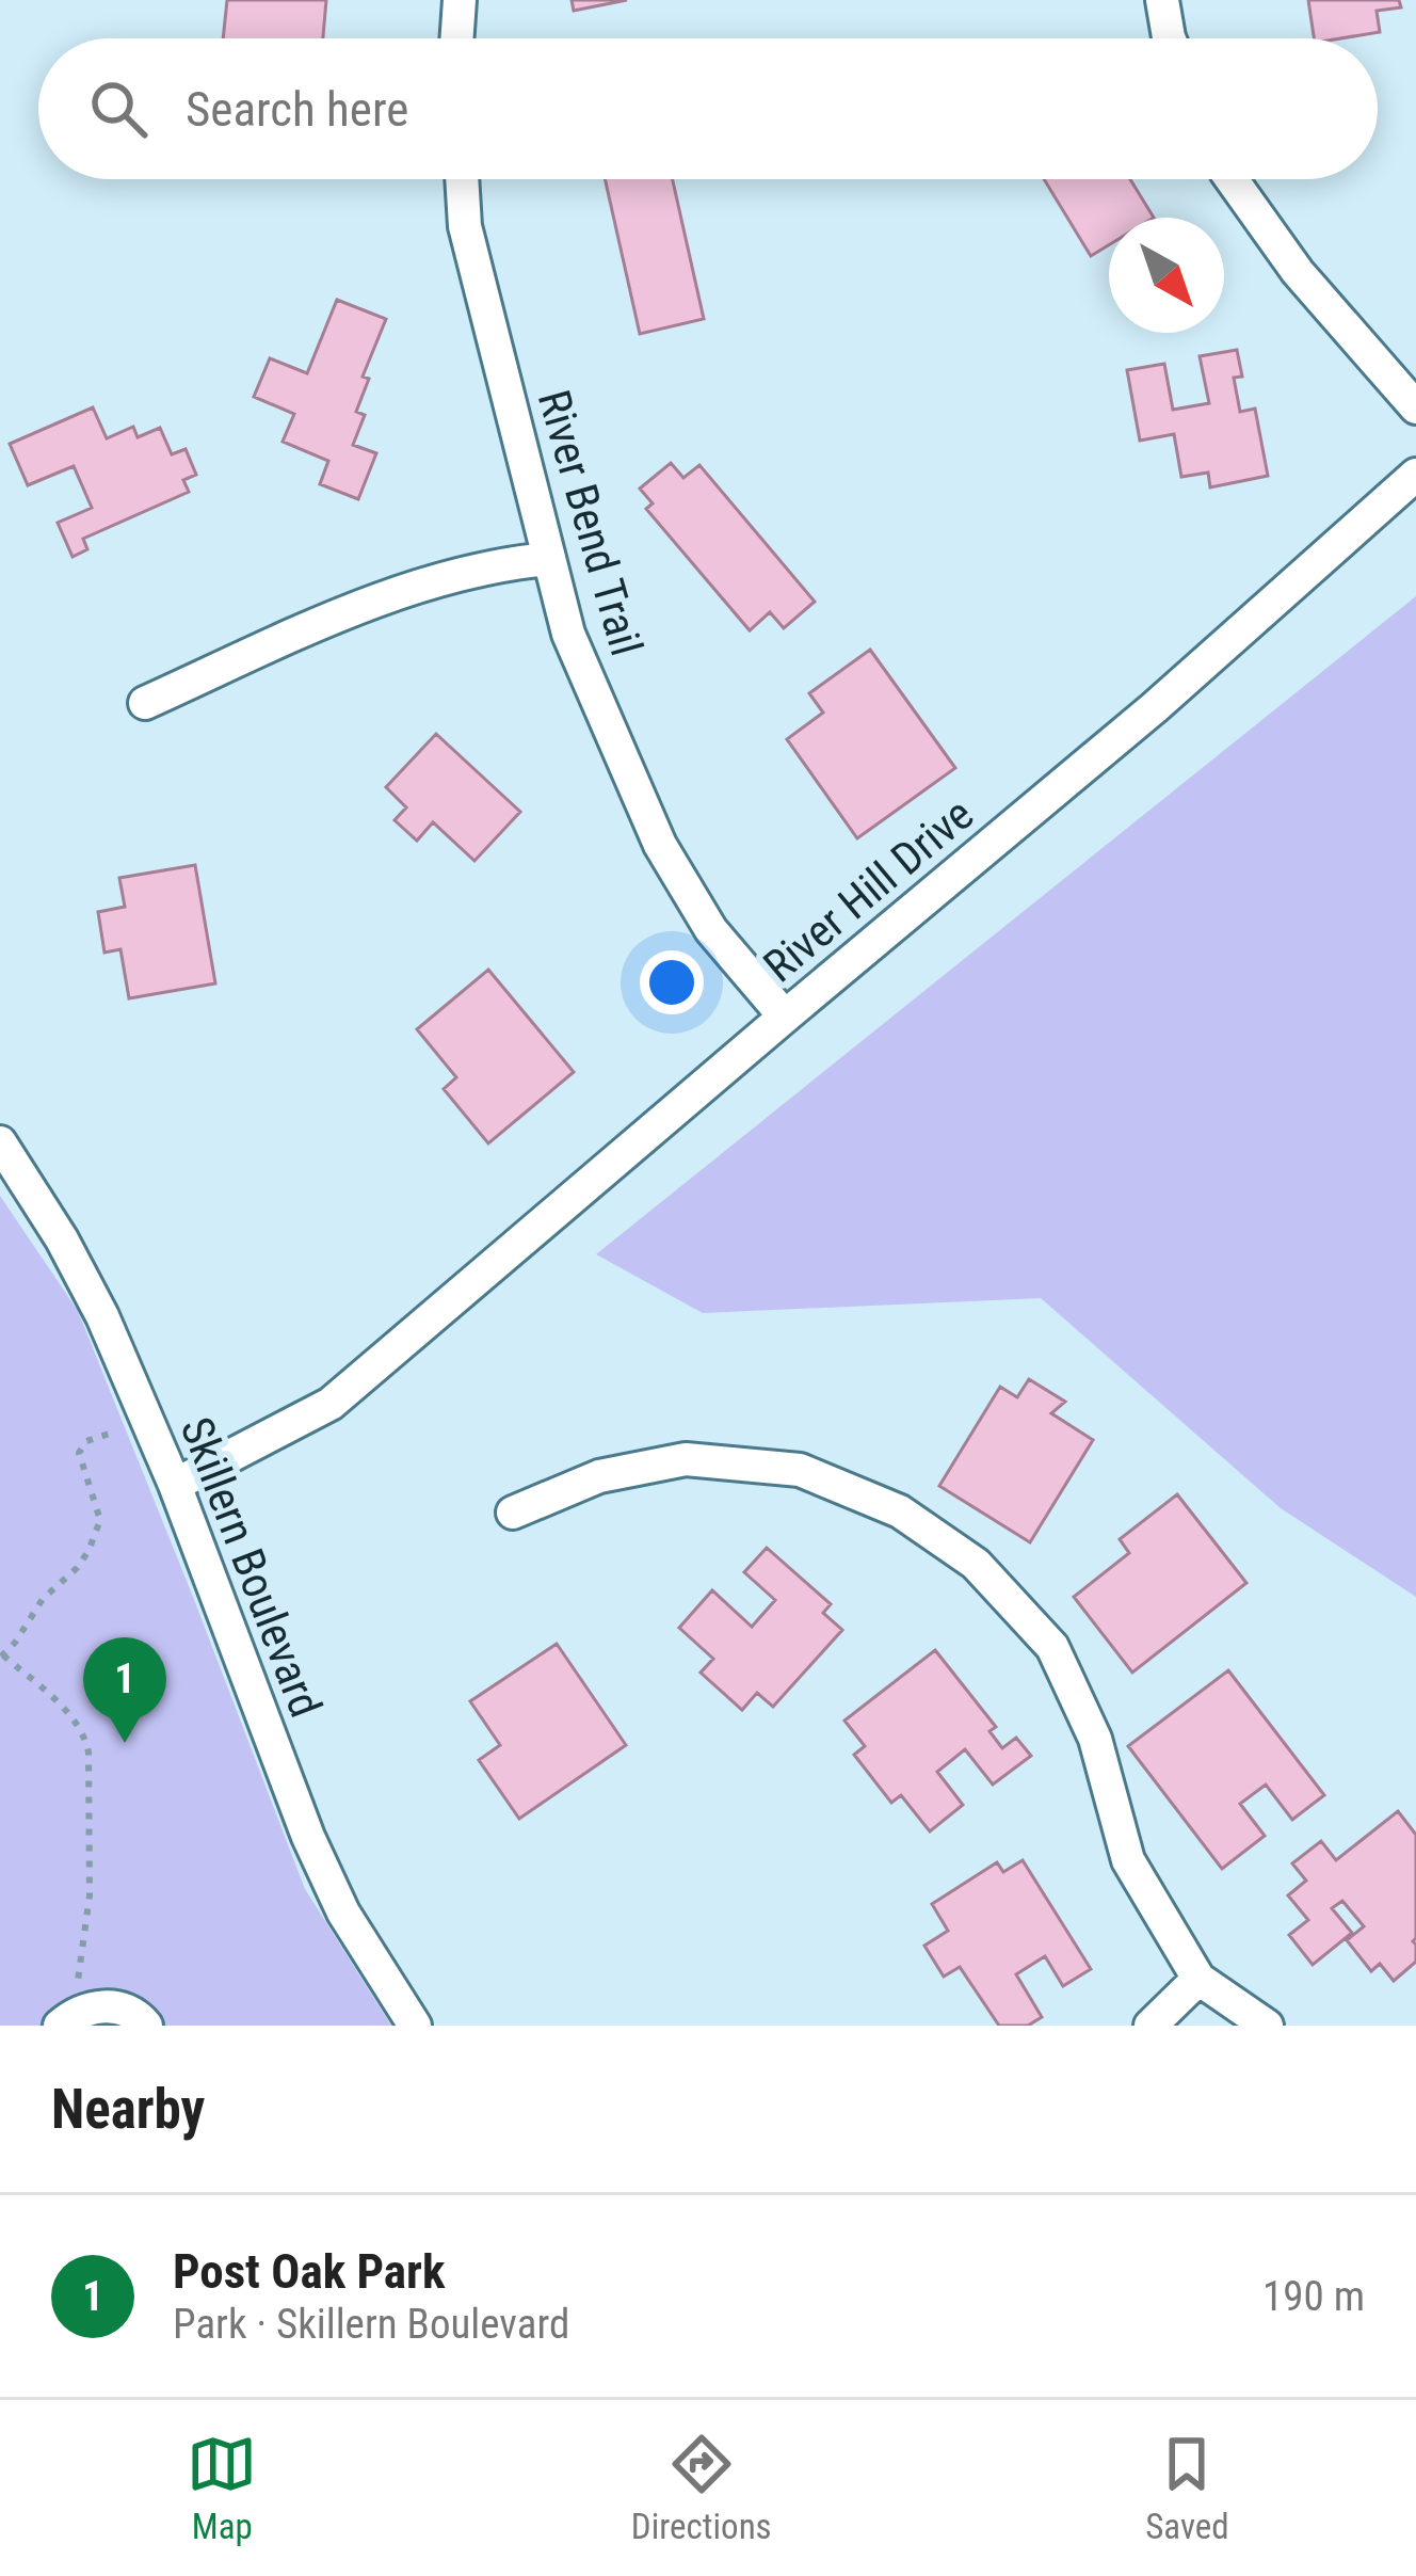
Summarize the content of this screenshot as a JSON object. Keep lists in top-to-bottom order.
{
  "streets": {
    "street": ["River Bend Trail", "River Hill Drive", "Skillern Boulevard"]
  },
  "crossings": [
    ["River Bend Trail", "River Hill Drive"],
    ["River Hill Drive", "Skillern Boulevard"]
  ],
  "north": "bottom right",
  "page": {
    "search": "Search here",
    "pins": "1",
    "heading": "Nearby",
    "list": [
      {
        "mark": "1",
        "name": "Post Oak Park",
        "note": "Park · Skillern Boulevard",
        "value": "190 m"
      }
    ],
    "nav": ["Map", "Directions", "Saved"]
  }
}
